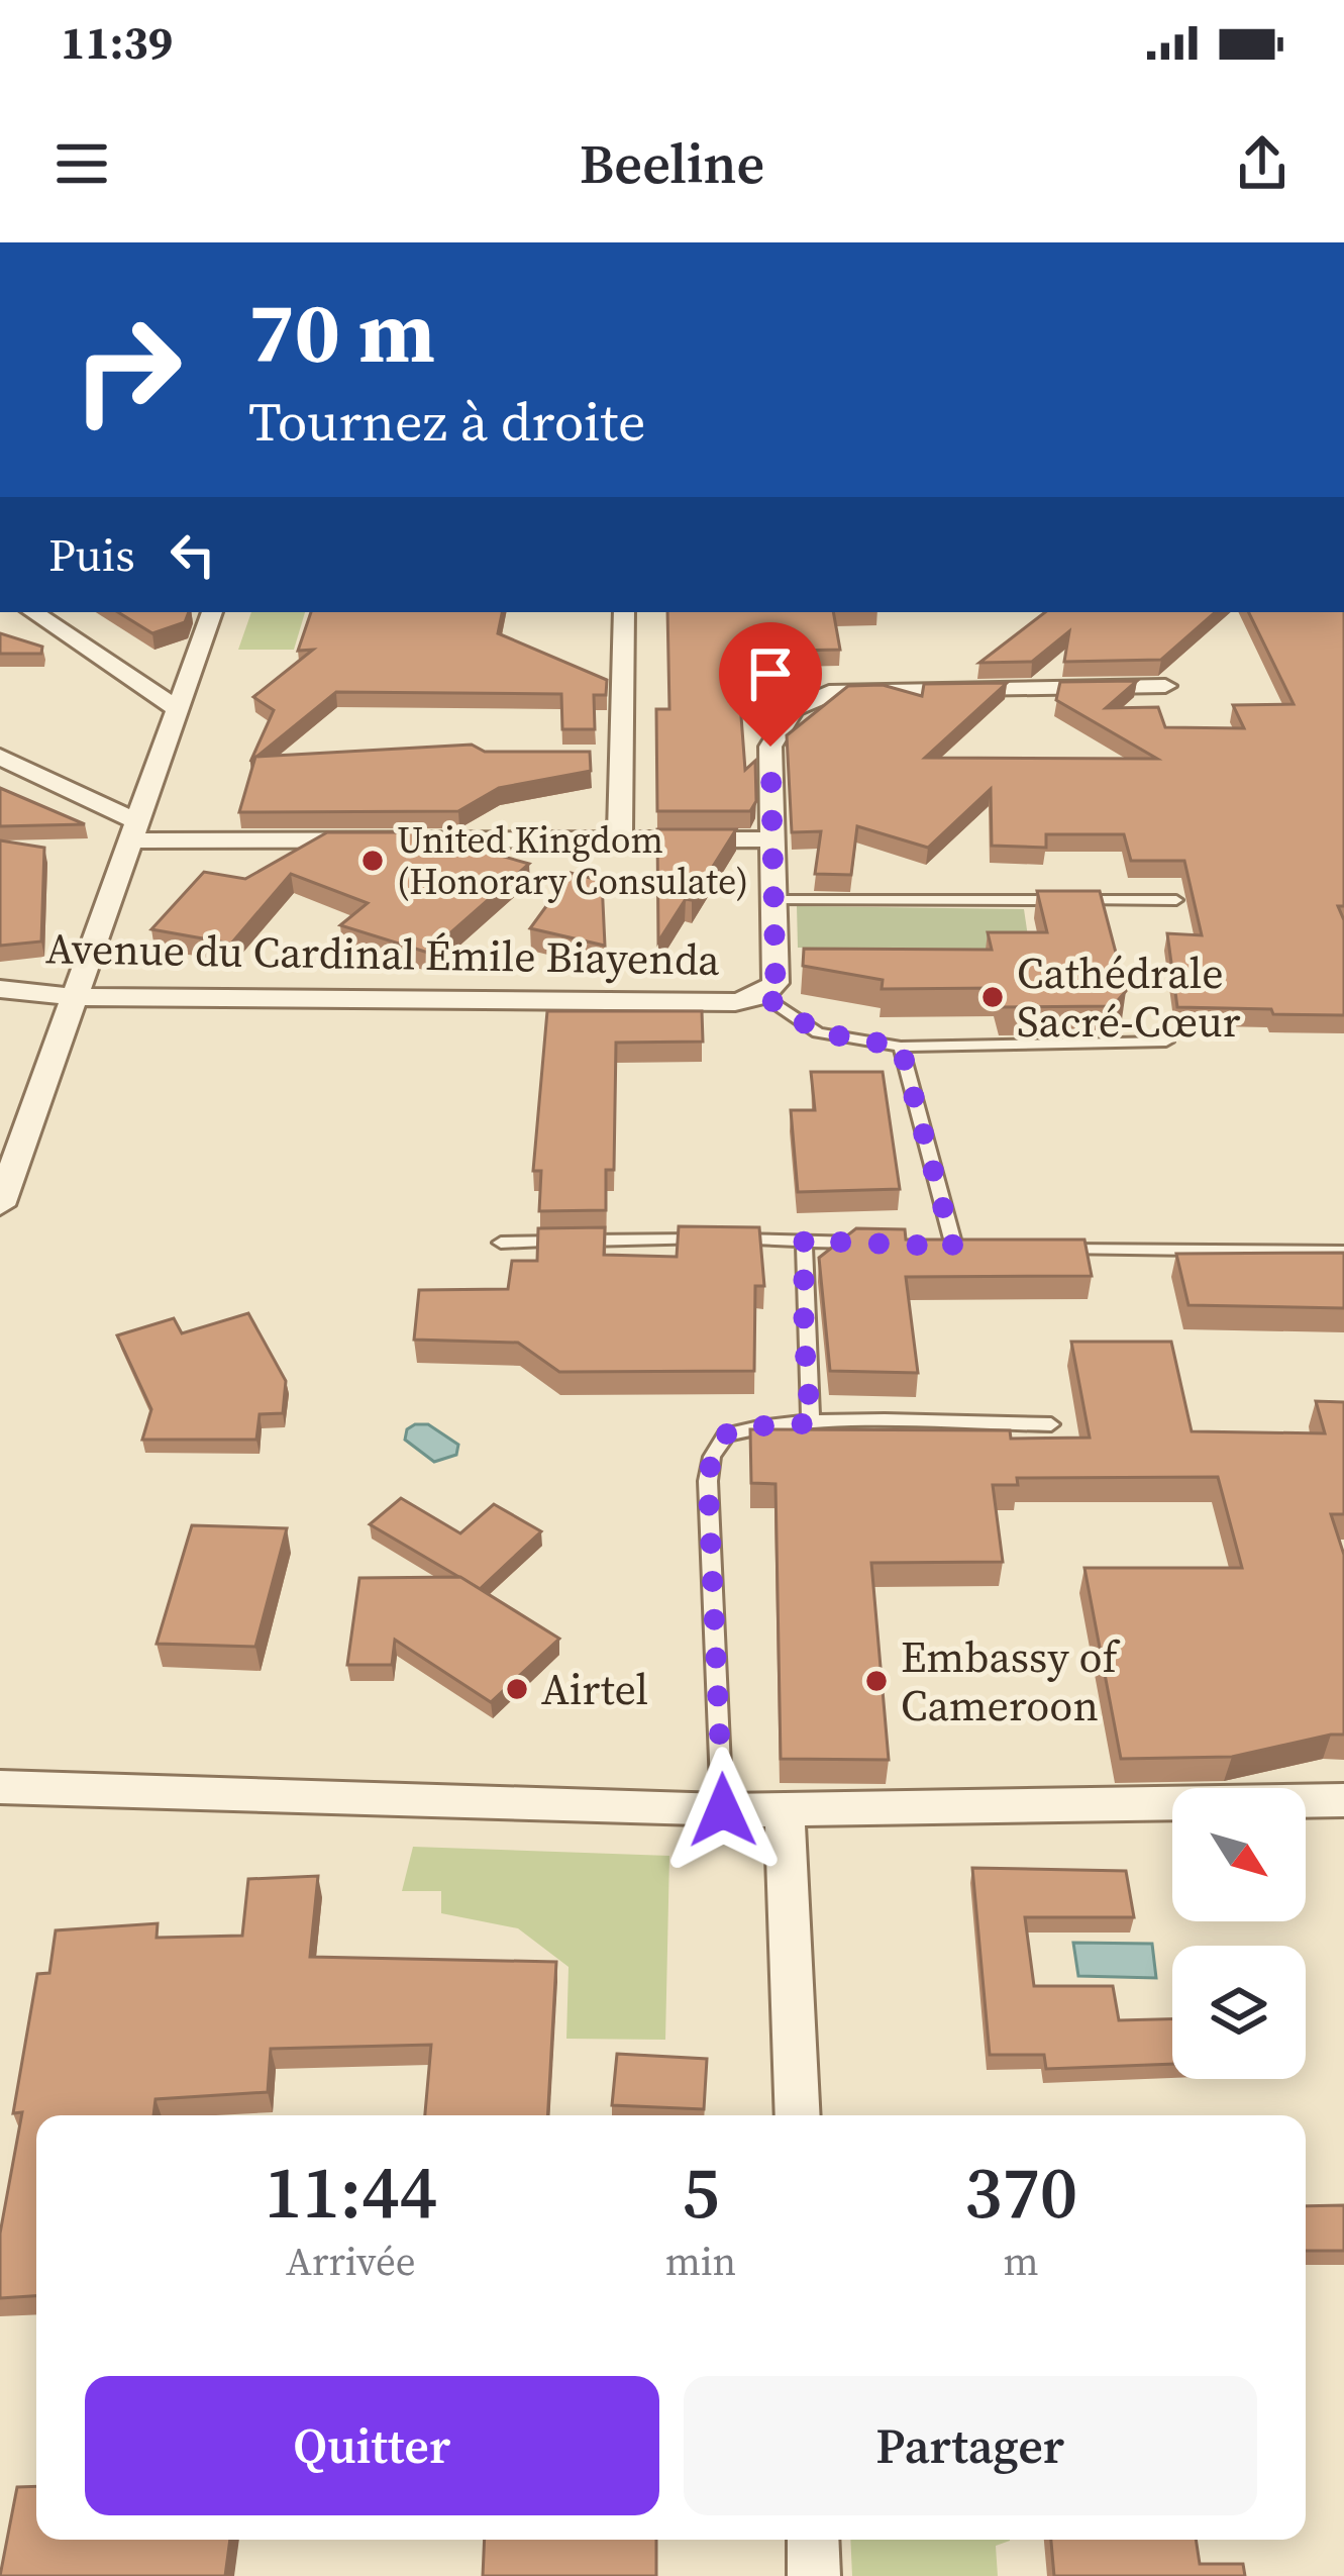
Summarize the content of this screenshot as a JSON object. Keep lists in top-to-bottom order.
{
  "streets": {
    "street": ["Avenue du Cardinal Émile Biayenda"]
  },
  "places": [
    "United Kingdom (Honorary Consulate)",
    "Cathédrale Sacré-Cœur",
    "Embassy of Cameroon",
    "Airtel"
  ],
  "north": "bottom right",
  "page": {
    "status": "11:39",
    "header": "Beeline",
    "turn": ["70 m", "Tournez à droite"],
    "then": "Puis",
    "eta": [
      "11:44",
      "Arrivée",
      "5",
      "min",
      "370",
      "m"
    ],
    "buttons": ["Quitter", "Partager"]
  }
}
